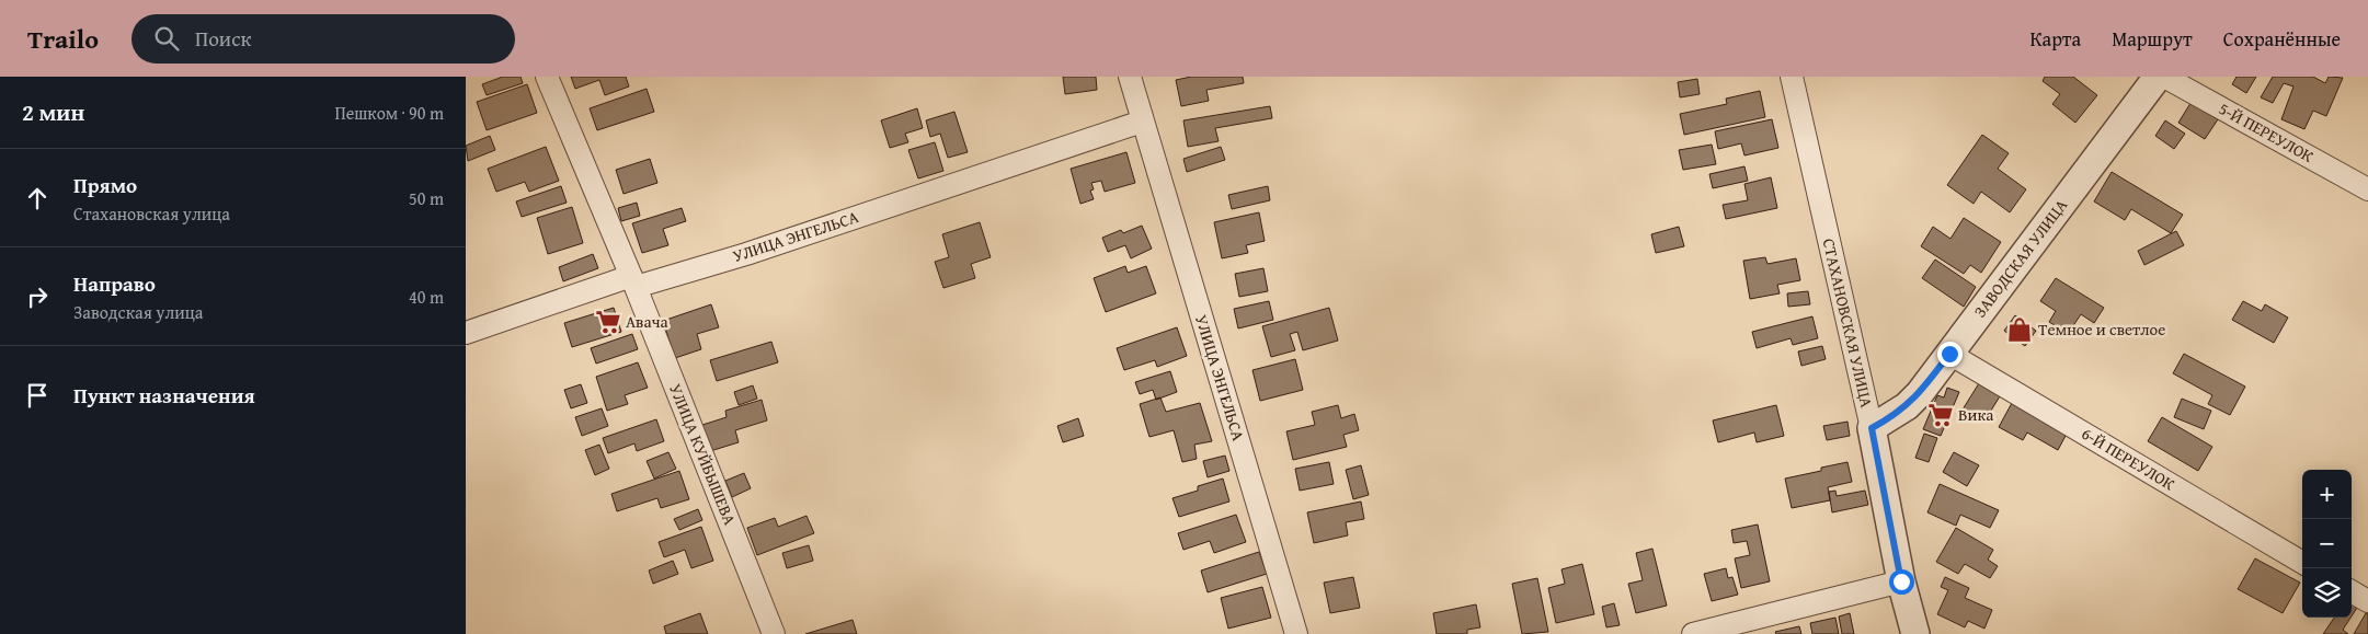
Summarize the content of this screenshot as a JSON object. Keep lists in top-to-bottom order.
{
  "streets": {
    "street": [
      "5-Й ПЕРЕУЛОК",
      "УЛИЦА ЭНГЕЛЬСА",
      "ЗАВОДСКАЯ УЛИЦА",
      "СТАХАНОВСКАЯ УЛИЦА",
      "УЛИЦА КУЙБЫШЕВА",
      "6-Й ПЕРЕУЛОК"
    ]
  },
  "crossings": [
    ["УЛИЦА ЭНГЕЛЬСА", "УЛИЦА КУЙБЫШЕВА"],
    ["ЗАВОДСКАЯ УЛИЦА", "СТАХАНОВСКАЯ УЛИЦА"],
    ["ЗАВОДСКАЯ УЛИЦА", "6-Й ПЕРЕУЛОК"]
  ],
  "places": {
    "supermarket": ["Авача", "Вика"],
    "shop": ["Темное и светлое"]
  },
  "page": {
    "header": "Trailo",
    "search": "Поиск",
    "nav": ["Карта", "Маршрут", "Сохранённые"],
    "heading": ["2 мин", "Пешком · 90 m"],
    "list": [
      ["Прямо", "Стахановская улица", "50 m"],
      ["Направо", "Заводская улица", "40 m"],
      "Пункт назначения"
    ],
    "map_buttons": ["+", "−"]
  }
}
